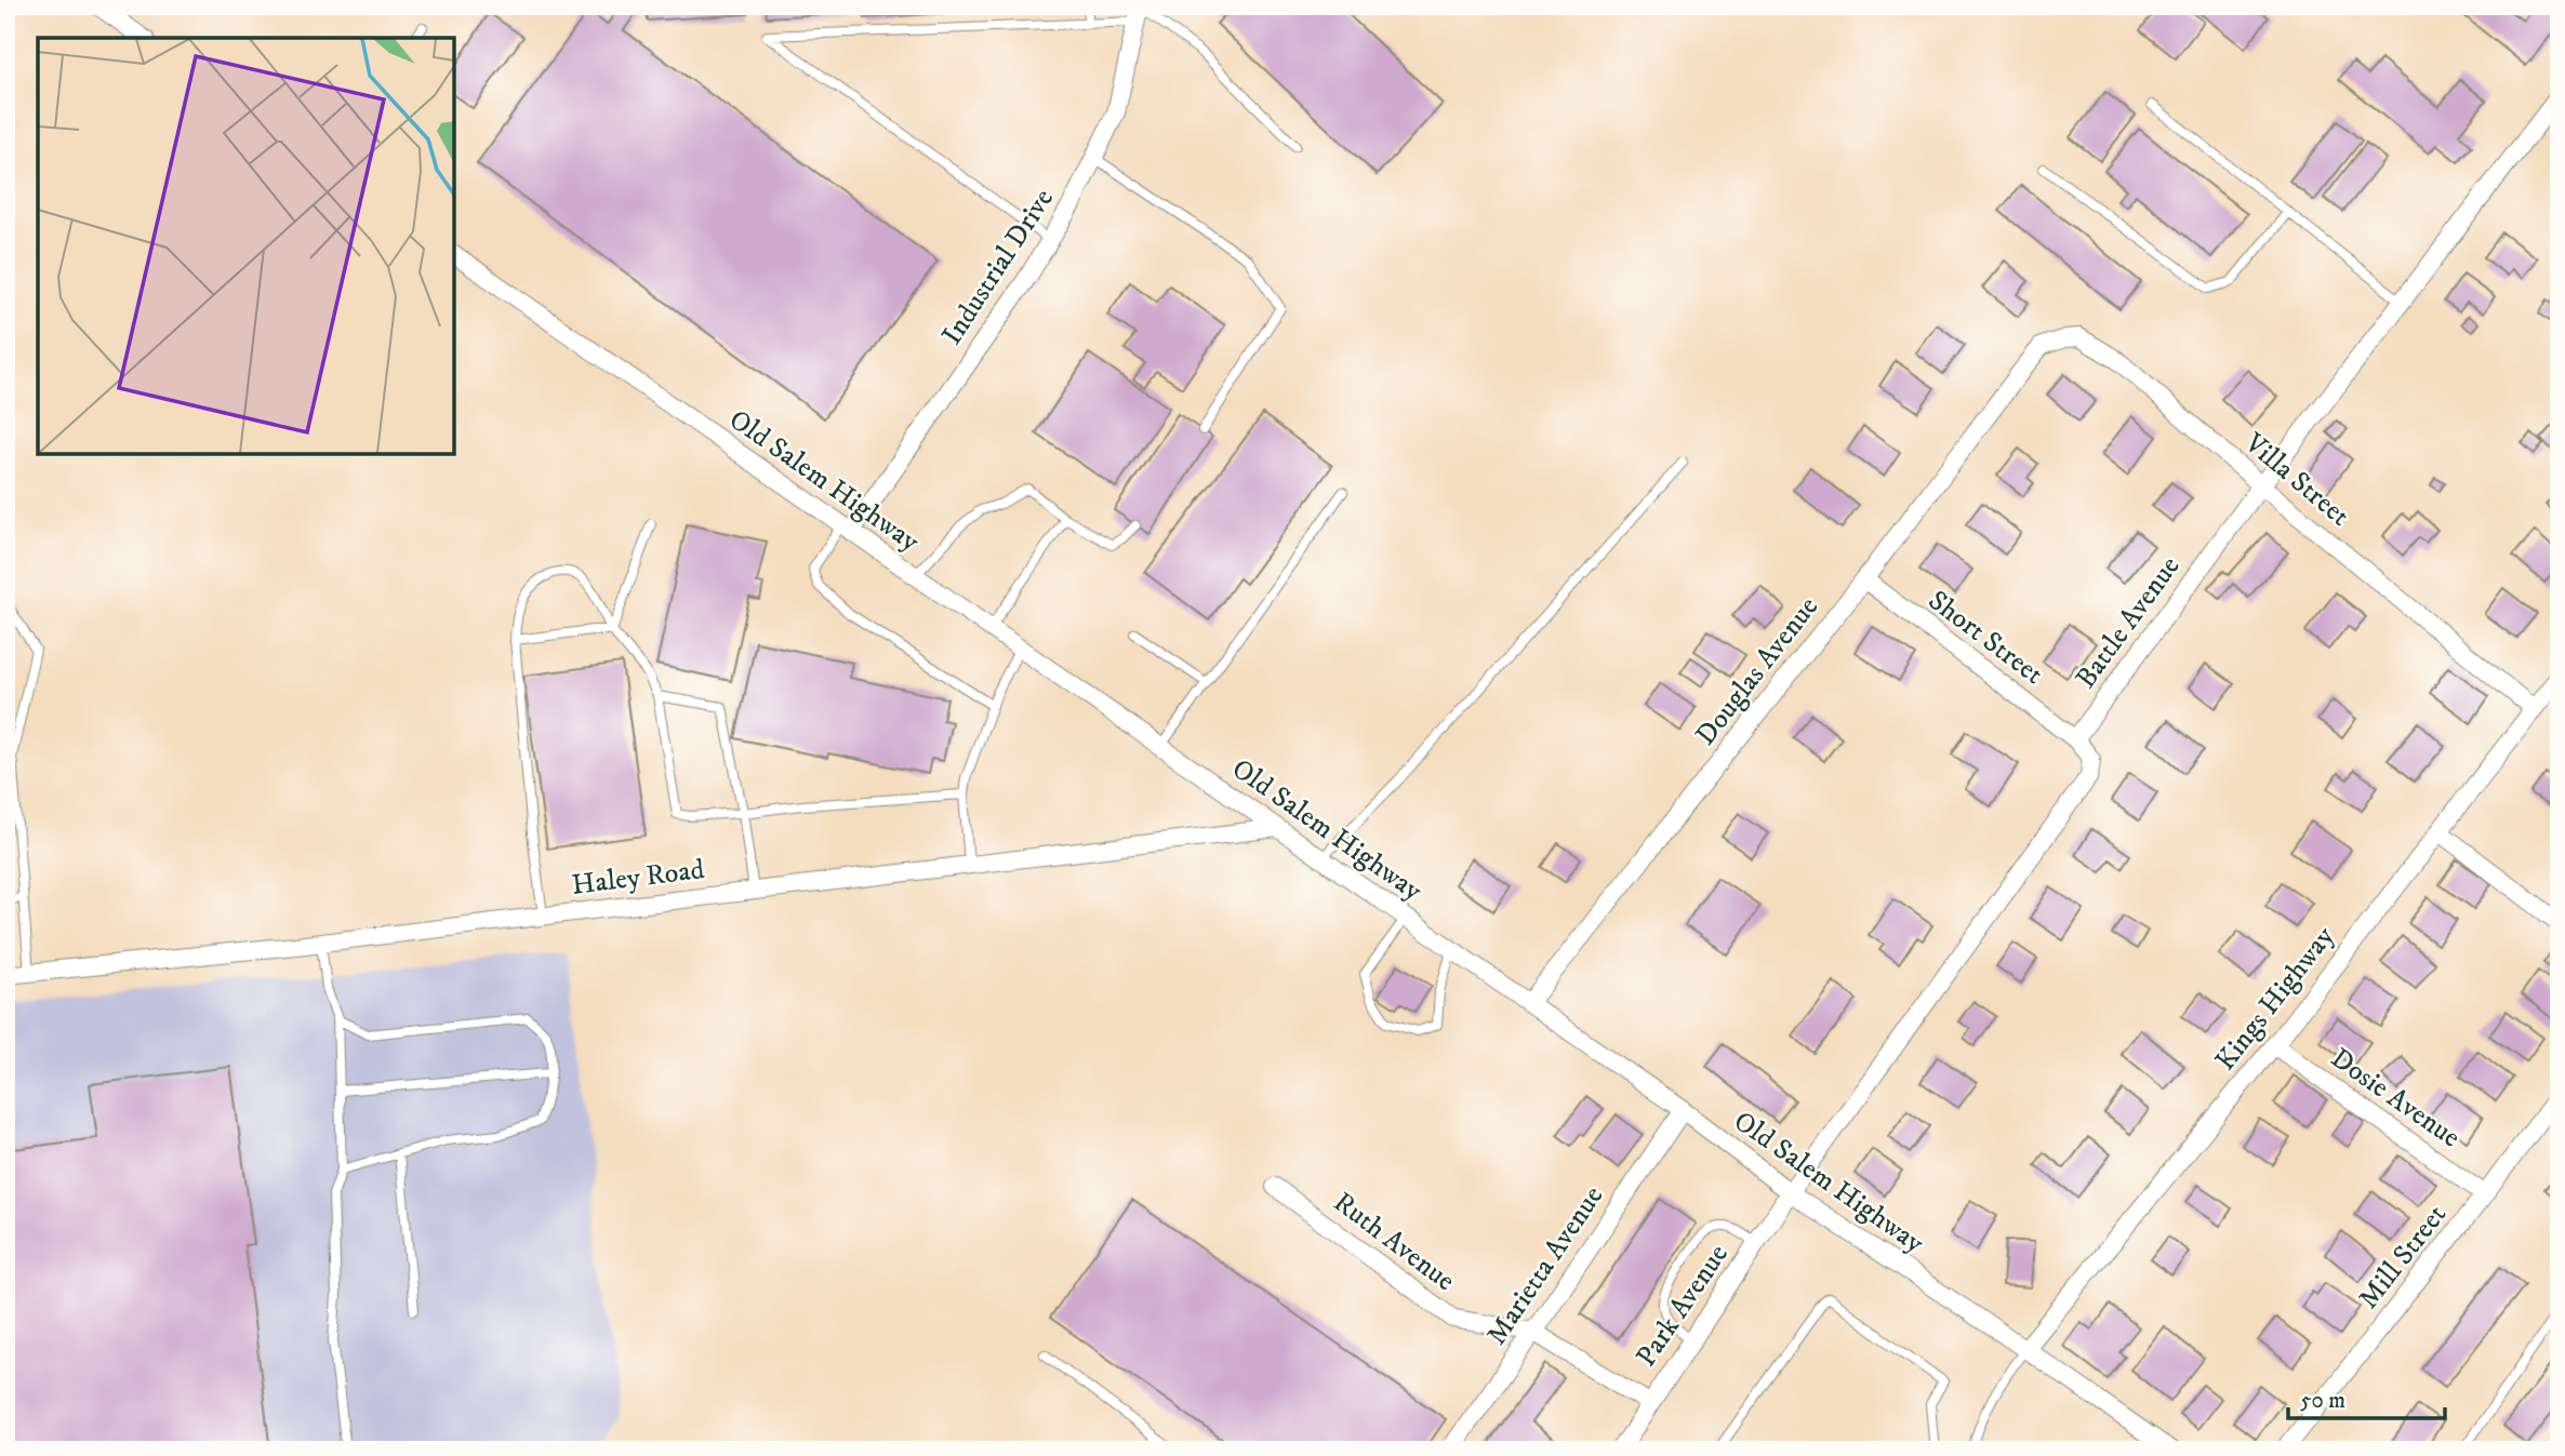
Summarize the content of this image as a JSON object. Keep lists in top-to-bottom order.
{
  "streets": {
    "street": [
      "Industrial Drive",
      "Villa Street",
      "Old Salem Highway",
      "Battle Avenue",
      "Short Street",
      "Douglas Avenue",
      "Haley Road",
      "Kings Highway",
      "Dosie Avenue",
      "Ruth Avenue",
      "Mill Street",
      "Marietta Avenue",
      "Park Avenue"
    ]
  },
  "crossings": [
    ["Industrial Drive", "Old Salem Highway"],
    ["Villa Street", "Battle Avenue"],
    ["Villa Street", "Douglas Avenue"],
    ["Villa Street", "Kings Highway"],
    ["Old Salem Highway", "Douglas Avenue"],
    ["Old Salem Highway", "Haley Road"],
    ["Old Salem Highway", "Kings Highway"],
    ["Old Salem Highway", "Marietta Avenue"],
    ["Old Salem Highway", "Park Avenue"],
    ["Battle Avenue", "Short Street"],
    ["Short Street", "Douglas Avenue"],
    ["Kings Highway", "Dosie Avenue"],
    ["Dosie Avenue", "Mill Street"],
    ["Ruth Avenue", "Marietta Avenue"],
    ["Ruth Avenue", "Park Avenue"]
  ],
  "scale_bar": "50 m"
}
